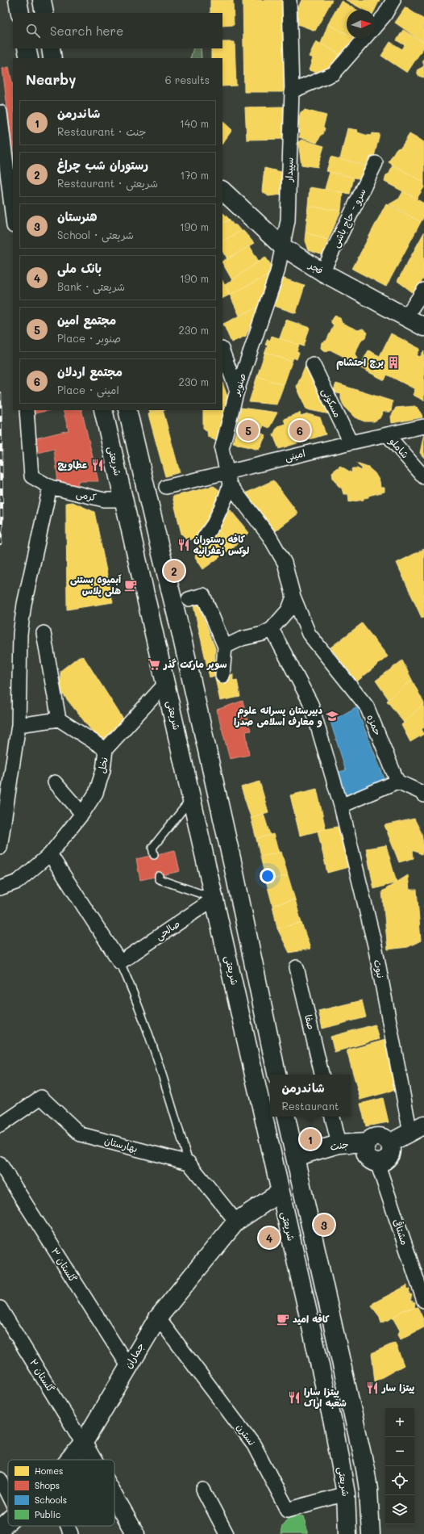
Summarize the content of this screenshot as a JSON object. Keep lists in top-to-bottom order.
{
  "streets": {
    "main road": [
      "فجر",
      "شریعتی",
      "جنت",
      "جماران"
    ],
    "street": [
      "سپیدار",
      "سرو - حاج باشی",
      "صنوبر",
      "مسکونی",
      "شاملو",
      "امینی",
      "کرمی",
      "حمزه",
      "نخل",
      "صالحی",
      "نبوت",
      "صفا",
      "بهارستان",
      "مشتاقی",
      "گلستان ۳",
      "گلستان ۲",
      "نسترن"
    ]
  },
  "crossings": [
    ["سپیدار", "فجر"],
    ["سپیدار", "صنوبر"],
    ["سرو - حاج باشی", "فجر"],
    ["فجر", "صنوبر"],
    ["صنوبر", "امینی"],
    ["صنوبر", "حمزه"],
    ["مسکونی", "امینی"],
    ["شاملو", "امینی"],
    ["امینی", "حمزه"],
    ["شریعتی", "کرمی"],
    ["شریعتی", "نخل"],
    ["شریعتی", "صالحی"],
    ["شریعتی", "جماران"],
    ["شریعتی", "نسترن"],
    ["جنت", "مشتاقی"],
    ["گلستان ۳", "جماران"],
    ["جماران", "گلستان ۲"],
    ["جماران", "نسترن"]
  ],
  "places": {
    "building": ["برج احتشام"],
    "restaurant": [
      "عطاویچ",
      "کافه رستوران لوکس زعفرانیه",
      "پیتزا سار",
      "پیتزا سارا شعبه اراک"
    ],
    "cafe": ["آبمیوه بستنی هلی پلاس", "کافه امید"],
    "supermarket": ["سوپر مارکت گذر"],
    "school or university": ["دبیرستان پسرانه علوم و معارف اسلامی صدرا"]
  },
  "legend": [
    "Homes",
    "Shops",
    "Schools",
    "Public"
  ],
  "north": "right",
  "page": {
    "search": "Search here",
    "heading": ["Nearby", "6 results"],
    "list": [
      {
        "mark": "1",
        "name": "شاندرمن",
        "note": "Restaurant · جنت",
        "value": "140 m"
      },
      {
        "mark": "2",
        "name": "رستوران شب چراغ",
        "note": "Restaurant · شریعتی",
        "value": "170 m"
      },
      {
        "mark": "3",
        "name": "هنرستان",
        "note": "School · شریعتی",
        "value": "190 m"
      },
      {
        "mark": "4",
        "name": "بانک ملی",
        "note": "Bank · شریعتی",
        "value": "190 m"
      },
      {
        "mark": "5",
        "name": "مجتمع امین",
        "note": "Place · صنوبر",
        "value": "230 m"
      },
      {
        "mark": "6",
        "name": "مجتمع اردلان",
        "note": "Place · امینی",
        "value": "230 m"
      }
    ],
    "pins": [
      "5",
      "6",
      "2",
      "1",
      "3",
      "4"
    ],
    "popup": ["شاندرمن", "Restaurant"],
    "map_buttons": ["+", "−"]
  }
}
